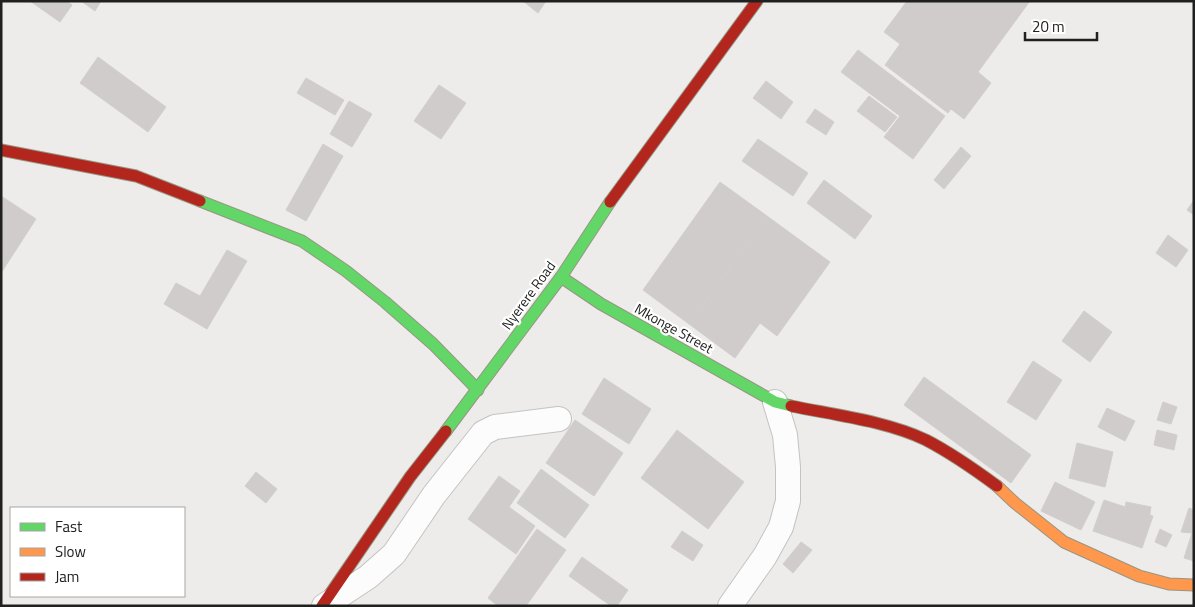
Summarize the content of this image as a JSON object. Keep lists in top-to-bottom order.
{
  "streets": {
    "street": ["Nyerere Road", "Mkonge Street"]
  },
  "crossings": [
    ["Nyerere Road", "Mkonge Street"]
  ],
  "legend": ["Fast", "Slow", "Jam"],
  "scale_bar": "20 m"
}
